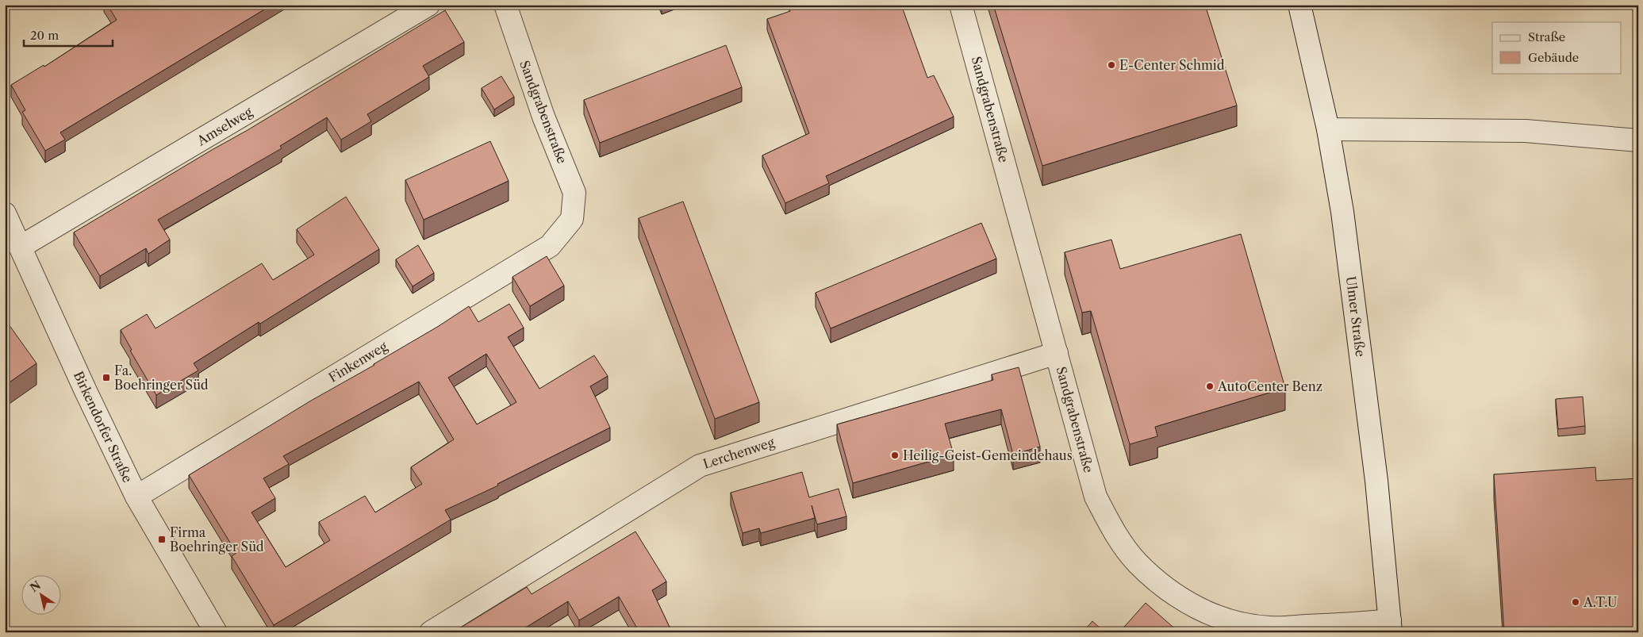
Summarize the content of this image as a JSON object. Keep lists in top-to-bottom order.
{
  "streets": {
    "street": [
      "Sandgrabenstraße",
      "Amselweg",
      "Ulmer Straße",
      "Finkenweg",
      "Birkendorfer Straße",
      "Lerchenweg"
    ]
  },
  "crossings": [
    ["Sandgrabenstraße", "Ulmer Straße"],
    ["Sandgrabenstraße", "Finkenweg"],
    ["Sandgrabenstraße", "Lerchenweg"],
    ["Amselweg", "Birkendorfer Straße"],
    ["Finkenweg", "Birkendorfer Straße"]
  ],
  "places": {
    "other": [
      "E-Center Schmid",
      "AutoCenter Benz",
      "Heilig-Geist-Gemeindehaus",
      "A.T.U"
    ],
    "transit": ["Fa. Boehringer Süd", "Firma Boehringer Süd"]
  },
  "legend": ["Straße", "Gebäude"],
  "scale_bar": "20 m",
  "north": "top left"
}
